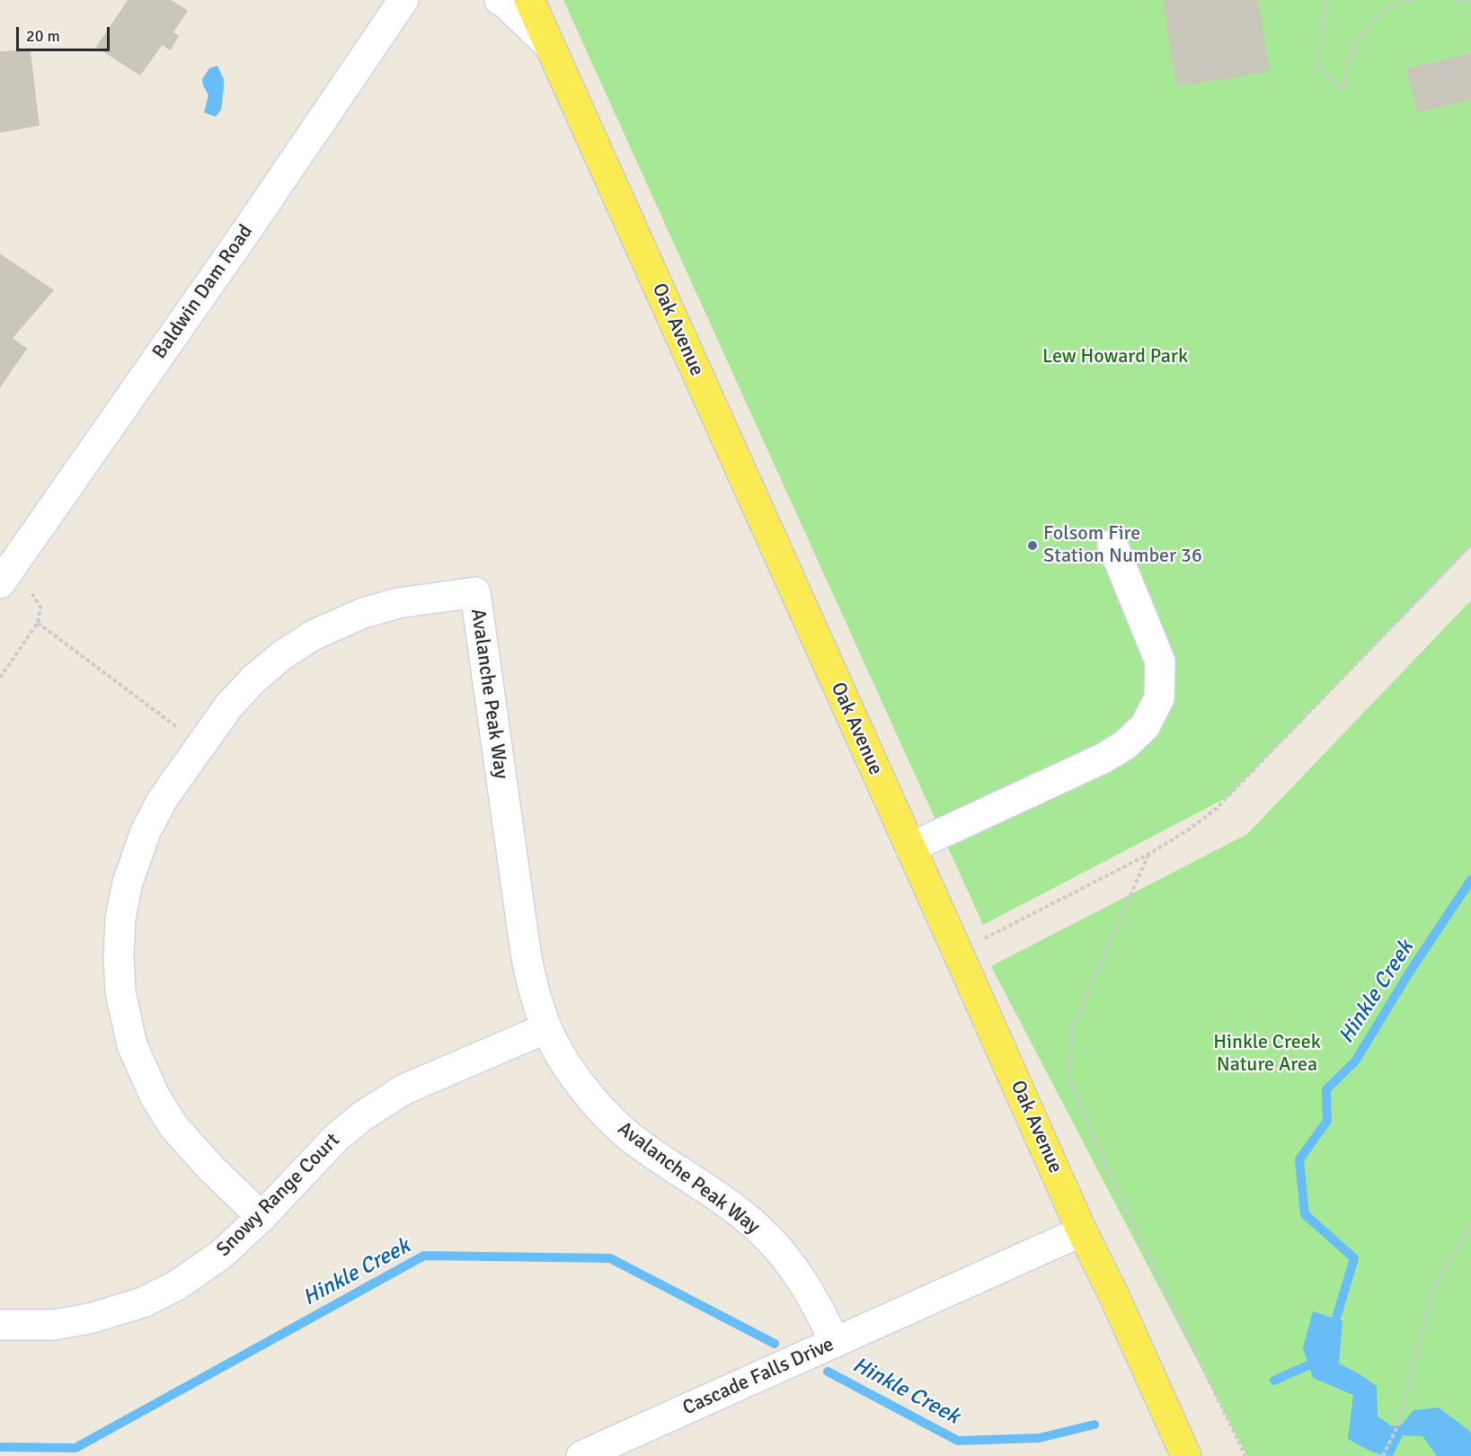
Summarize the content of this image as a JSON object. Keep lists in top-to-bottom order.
{
  "streets": {
    "main road": ["Oak Avenue"],
    "street": [
      "Baldwin Dam Road",
      "Avalanche Peak Way",
      "Snowy Range Court",
      "Cascade Falls Drive"
    ]
  },
  "crossings": [
    ["Oak Avenue", "Cascade Falls Drive"],
    ["Avalanche Peak Way", "Snowy Range Court"],
    ["Avalanche Peak Way", "Cascade Falls Drive"]
  ],
  "water": ["Hinkle Creek"],
  "parks": ["Lew Howard Park", "Hinkle Creek Nature Area"],
  "places": ["Folsom Fire Station Number 36"],
  "scale_bar": "20 m"
}
